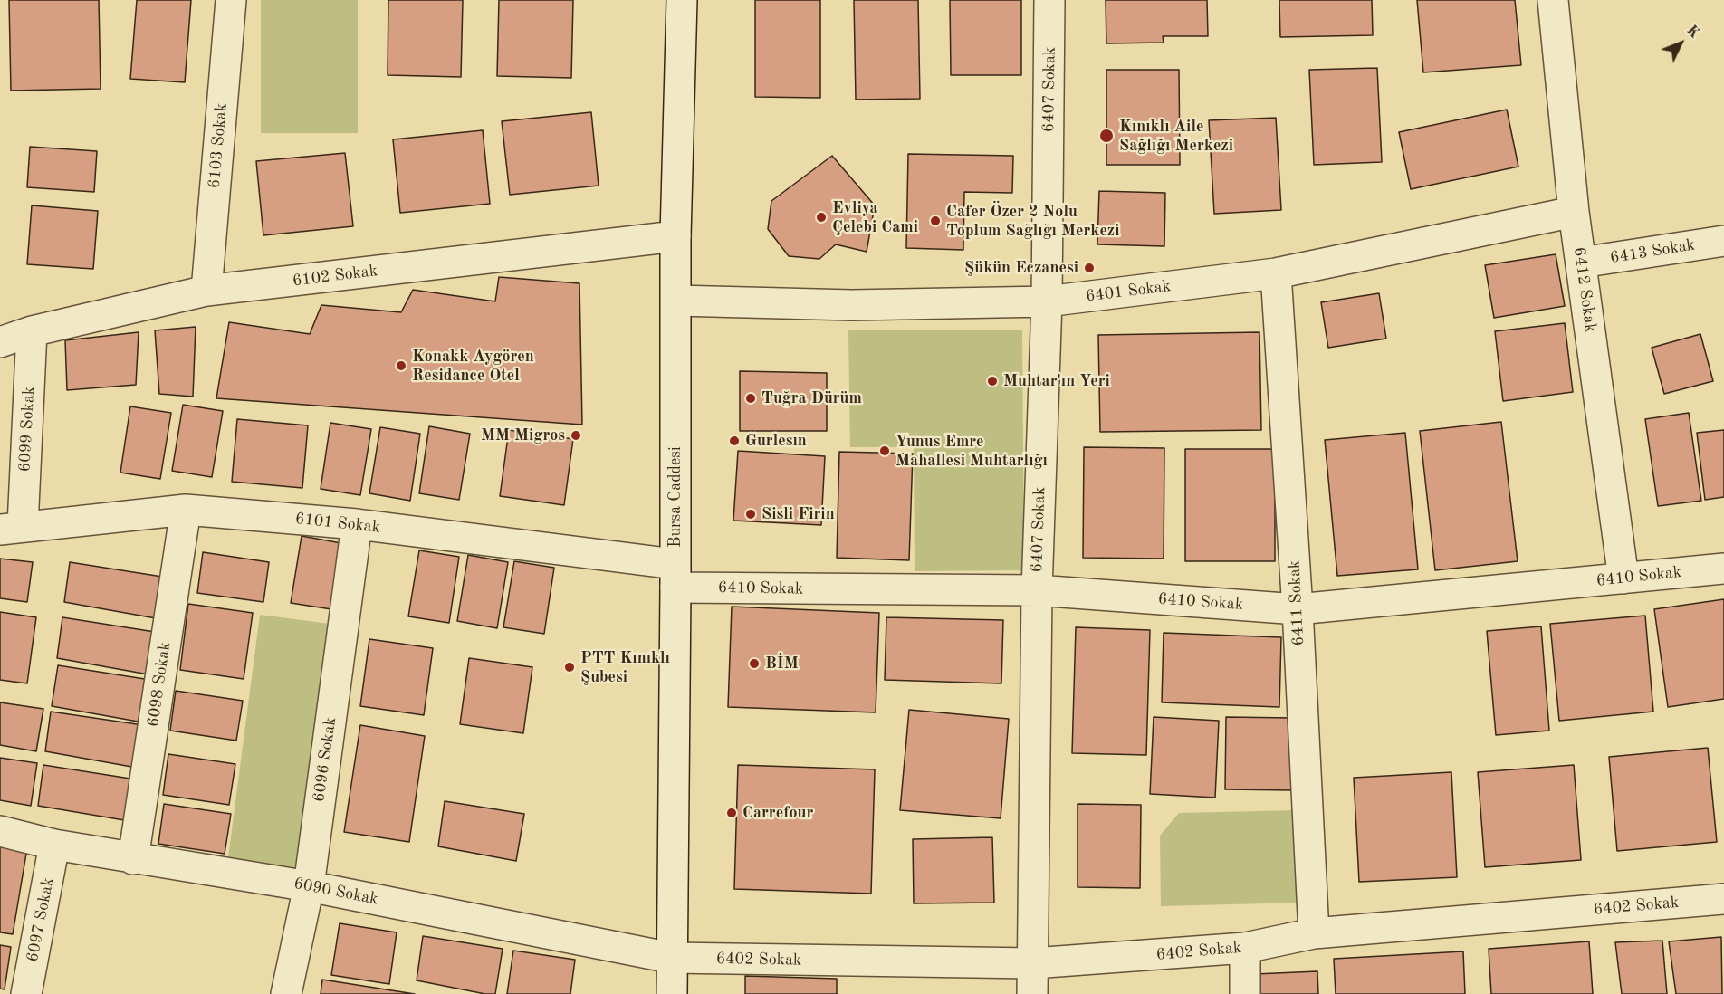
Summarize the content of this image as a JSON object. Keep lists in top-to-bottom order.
{
  "streets": {
    "street": [
      "6407 Sokak",
      "6103 Sokak",
      "6413 Sokak",
      "6102 Sokak",
      "6412 Sokak",
      "6401 Sokak",
      "6099 Sokak",
      "Bursa Caddesi",
      "6101 Sokak",
      "6410 Sokak",
      "6411 Sokak",
      "6098 Sokak",
      "6096 Sokak",
      "6090 Sokak",
      "6402 Sokak",
      "6097 Sokak"
    ]
  },
  "crossings": [
    ["6407 Sokak", "6401 Sokak"],
    ["6407 Sokak", "6410 Sokak"],
    ["6407 Sokak", "6402 Sokak"],
    ["6103 Sokak", "6102 Sokak"],
    ["6413 Sokak", "6412 Sokak"],
    ["6102 Sokak", "6099 Sokak"],
    ["6102 Sokak", "Bursa Caddesi"],
    ["6412 Sokak", "6401 Sokak"],
    ["6412 Sokak", "6410 Sokak"],
    ["6401 Sokak", "Bursa Caddesi"],
    ["6401 Sokak", "6411 Sokak"],
    ["6099 Sokak", "6101 Sokak"],
    ["Bursa Caddesi", "6101 Sokak"],
    ["Bursa Caddesi", "6410 Sokak"],
    ["Bursa Caddesi", "6090 Sokak"],
    ["Bursa Caddesi", "6402 Sokak"],
    ["6101 Sokak", "6410 Sokak"],
    ["6101 Sokak", "6098 Sokak"],
    ["6101 Sokak", "6096 Sokak"],
    ["6410 Sokak", "6411 Sokak"],
    ["6411 Sokak", "6402 Sokak"],
    ["6098 Sokak", "6090 Sokak"],
    ["6096 Sokak", "6090 Sokak"],
    ["6090 Sokak", "6402 Sokak"],
    ["6090 Sokak", "6097 Sokak"]
  ],
  "places": [
    "Kınıklı Aile Sağlığı Merkezi",
    "Evliya Çelebi Cami",
    "Cafer Özer 2 Nolu Toplum Sağlığı Merkezi",
    "Şükün Eczanesi",
    "Konakk Aygören Residance Otel",
    "Muhtar'ın Yeri",
    "Tuğra Dürüm",
    "MM Migros",
    "Gurlesın",
    "Yunus Emre Mahallesi Muhtarlığı",
    "Sisli Firin",
    "BİM",
    "PTT Kınıklı Şubesi",
    "Carrefour"
  ],
  "north": "top right"
}
